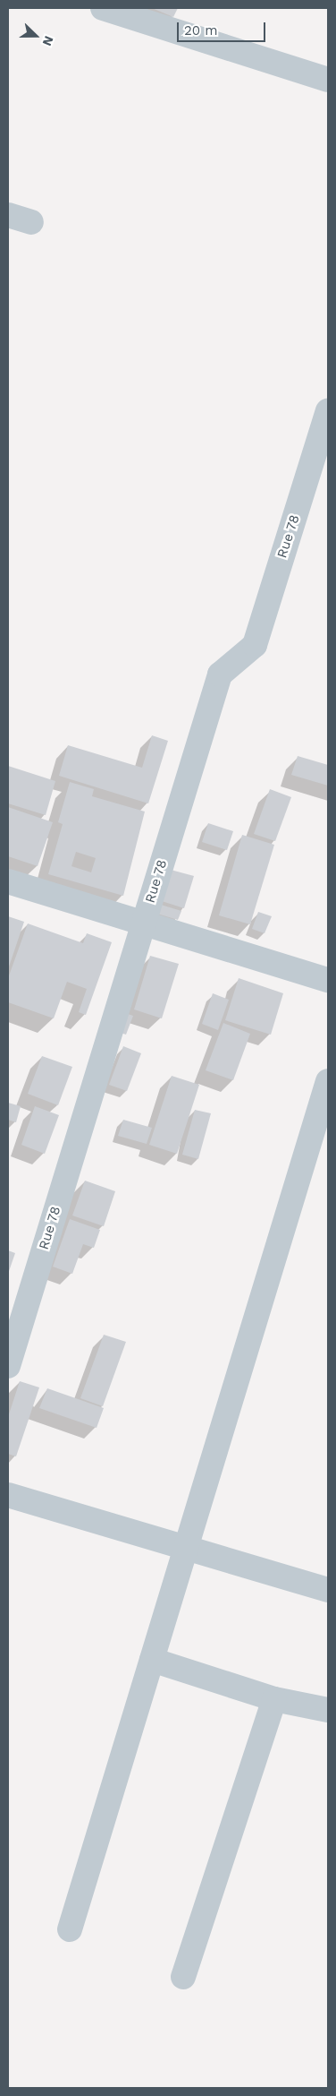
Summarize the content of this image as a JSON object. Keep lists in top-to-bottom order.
{
  "streets": {
    "street": ["Rue 78"]
  },
  "scale_bar": "20 m",
  "north": "right"
}
